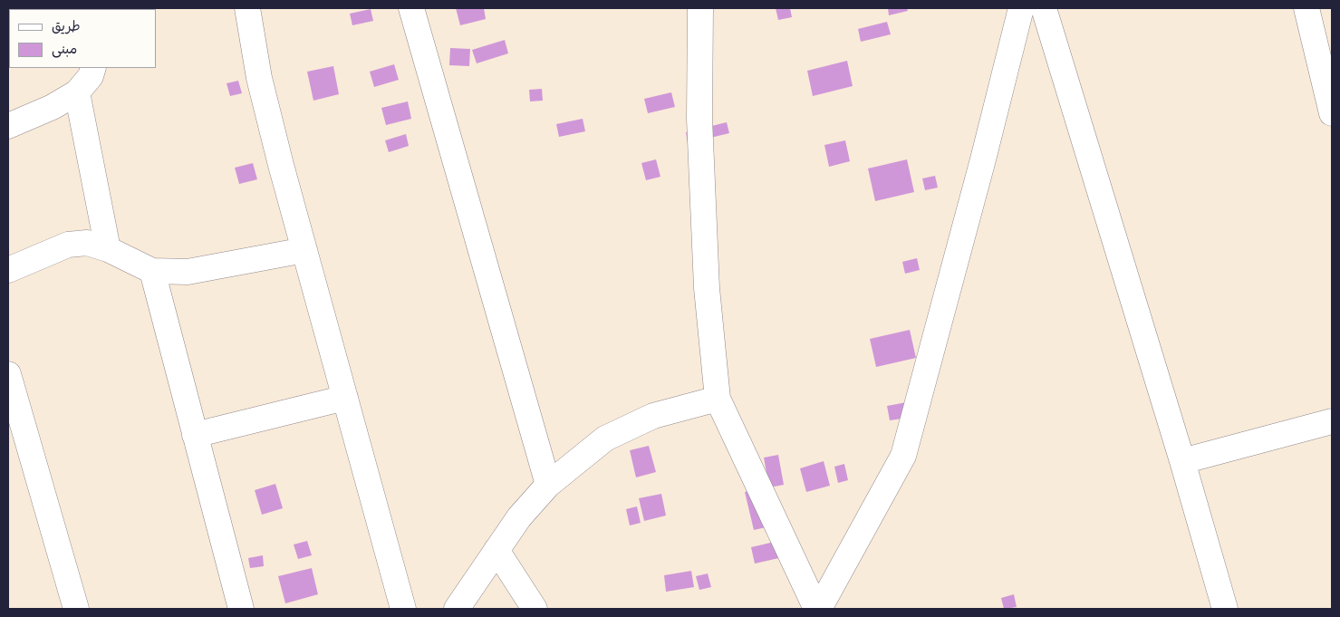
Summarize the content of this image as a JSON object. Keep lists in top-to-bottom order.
{
  "legend": ["طريق", "مبنى"]
}
